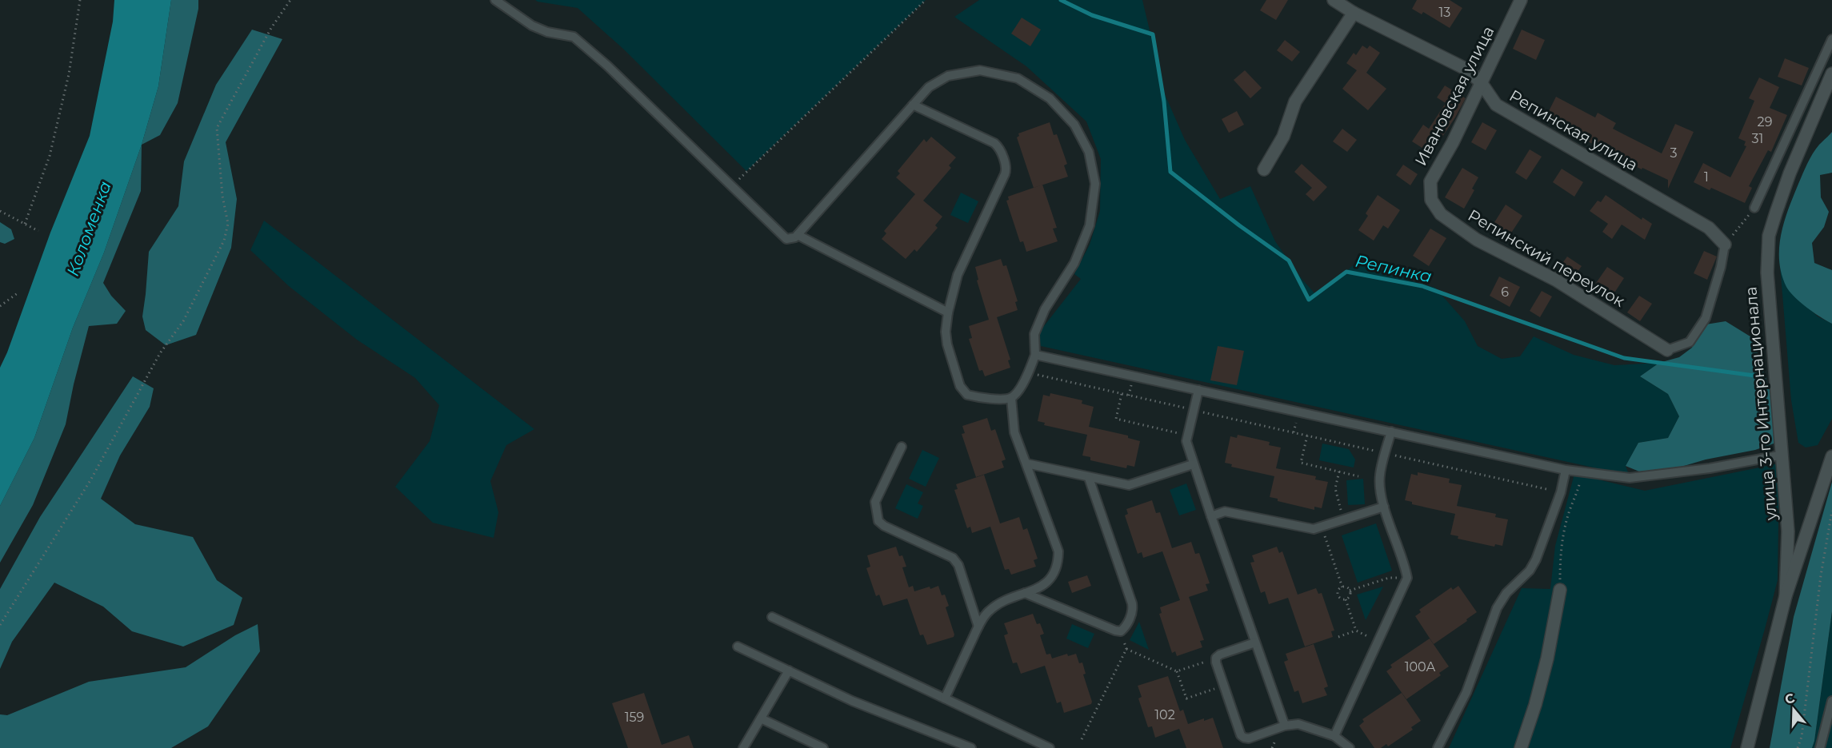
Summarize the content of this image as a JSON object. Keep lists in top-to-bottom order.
{
  "streets": {
    "street": [
      "Ивановская улица",
      "Репинская улица",
      "Репинский переулок",
      "улица 3-го Интернационала"
    ]
  },
  "crossings": [
    ["Ивановская улица", "Репинская улица"],
    ["Ивановская улица", "Репинский переулок"]
  ],
  "water": ["Коломенка", "Репинка"],
  "house_numbers": [
    "13",
    "29",
    "31",
    "3",
    "1",
    "6",
    "100А",
    "102",
    "159"
  ],
  "north": "top"
}
